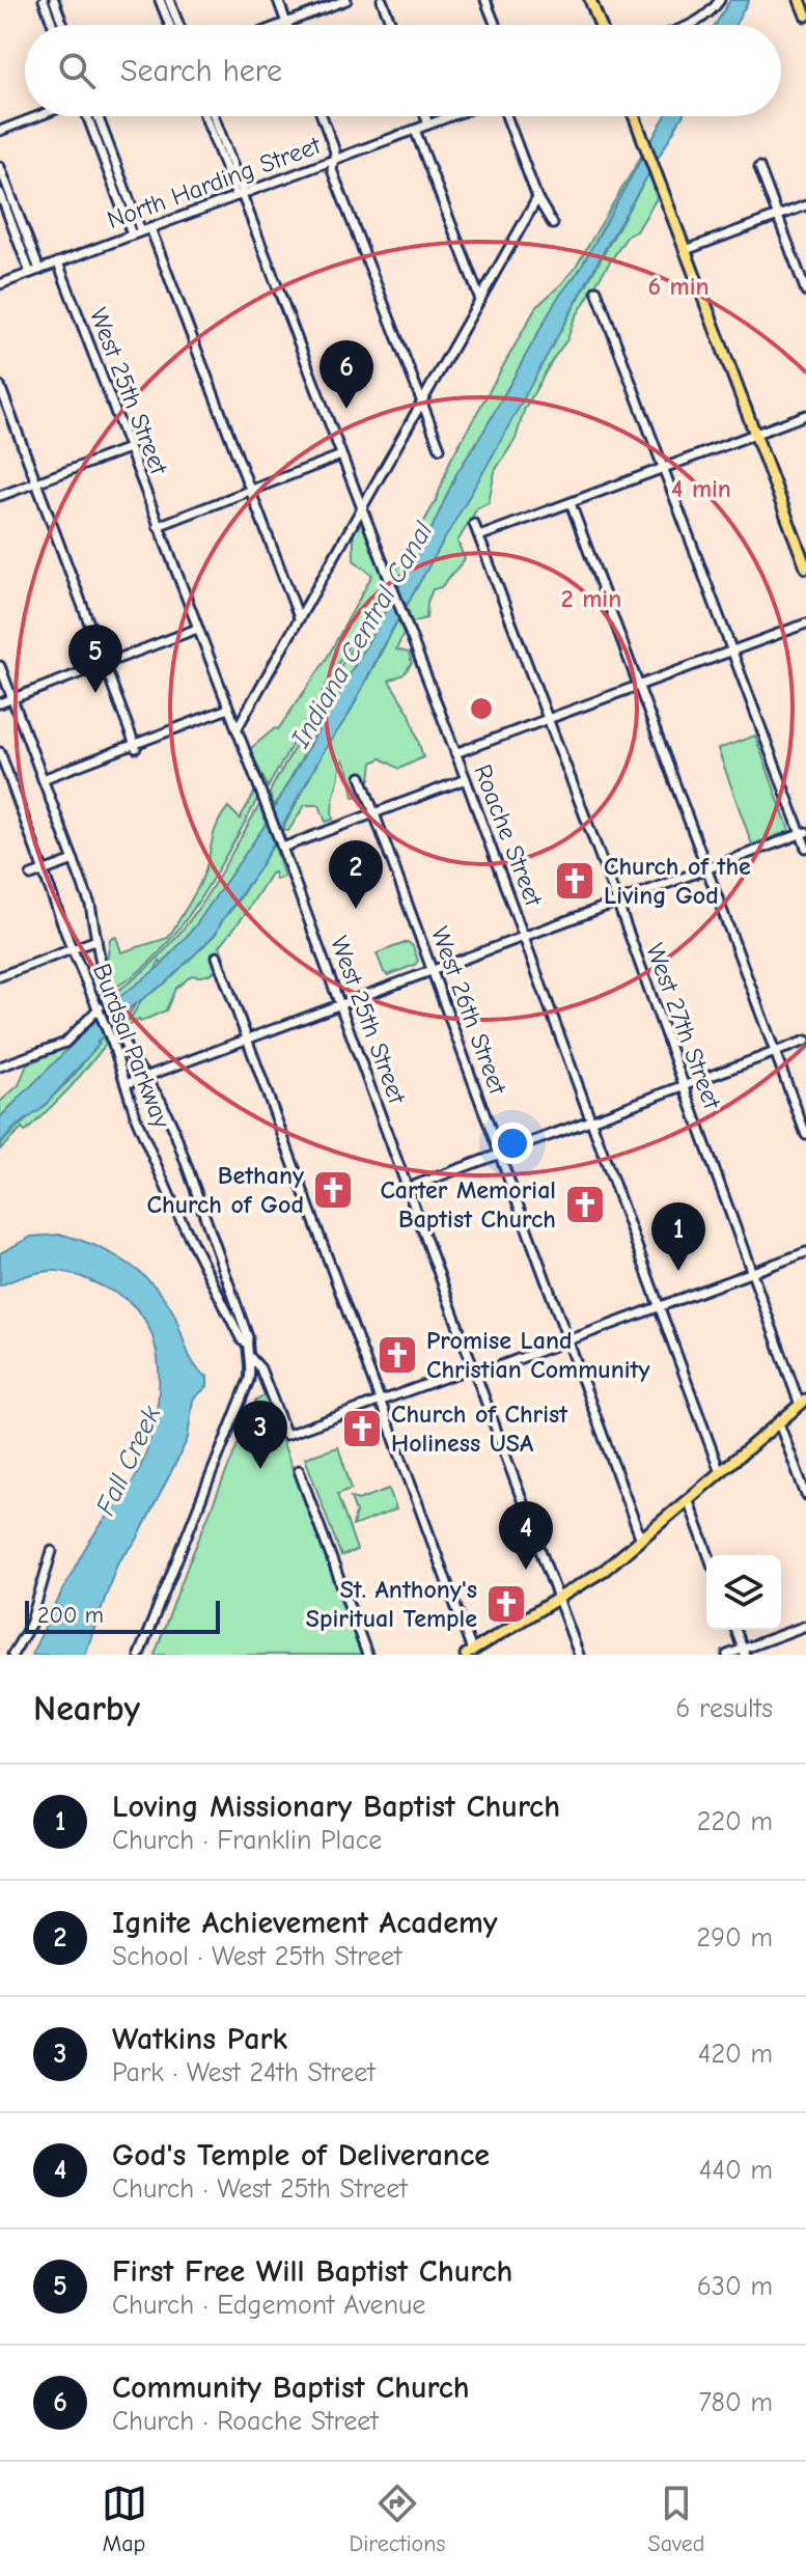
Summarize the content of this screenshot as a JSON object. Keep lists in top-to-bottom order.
{
  "streets": {
    "street": [
      "North Harding Street",
      "West 25th Street",
      "Roache Street",
      "West 26th Street",
      "West 27th Street",
      "Burdsal Parkway"
    ]
  },
  "crossings": [
    ["North Harding Street", "West 25th Street"],
    ["North Harding Street", "Roache Street"]
  ],
  "water": ["Indiana Central Canal", "Fall Creek"],
  "places": {
    "church": [
      "Church of the Living God",
      "Bethany Church of God",
      "Carter Memorial Baptist Church",
      "Promise Land Christian Community",
      "Church of Christ Holiness USA",
      "St. Anthony's Spiritual Temple"
    ]
  },
  "scale_bar": "200 m",
  "page": {
    "search": "Search here",
    "pins": [
      "6",
      "5",
      "2",
      "1",
      "3",
      "4"
    ],
    "scale": "200 m",
    "heading": ["Nearby", "6 results"],
    "list": [
      {
        "mark": "1",
        "name": "Loving Missionary Baptist Church",
        "note": "Church · Franklin Place",
        "value": "220 m"
      },
      {
        "mark": "2",
        "name": "Ignite Achievement Academy",
        "note": "School · West 25th Street",
        "value": "290 m"
      },
      {
        "mark": "3",
        "name": "Watkins Park",
        "note": "Park · West 24th Street",
        "value": "420 m"
      },
      {
        "mark": "4",
        "name": "God's Temple of Deliverance",
        "note": "Church · West 25th Street",
        "value": "440 m"
      },
      {
        "mark": "5",
        "name": "First Free Will Baptist Church",
        "note": "Church · Edgemont Avenue",
        "value": "630 m"
      },
      {
        "mark": "6",
        "name": "Community Baptist Church",
        "note": "Church · Roache Street",
        "value": "780 m"
      }
    ],
    "nav": ["Map", "Directions", "Saved"]
  },
  "rings": ["6 min", "4 min", "2 min"]
}
